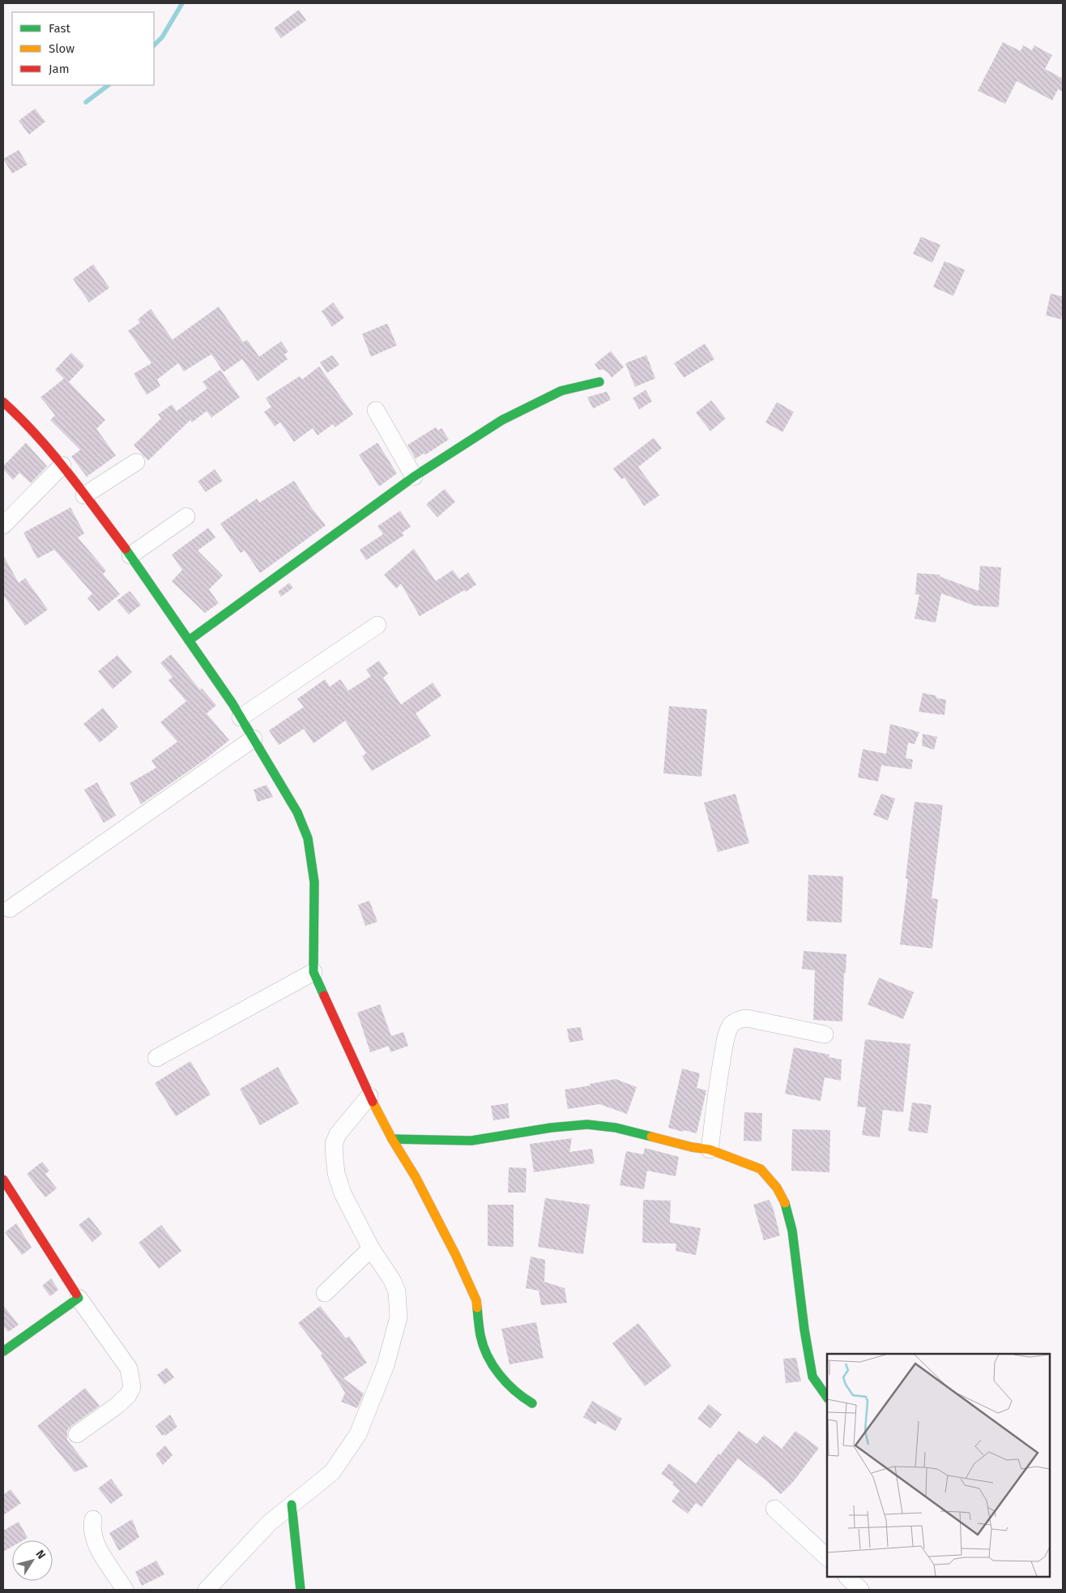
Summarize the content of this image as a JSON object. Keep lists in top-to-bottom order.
{
  "legend": ["Fast", "Slow", "Jam"],
  "north": "top right"
}
